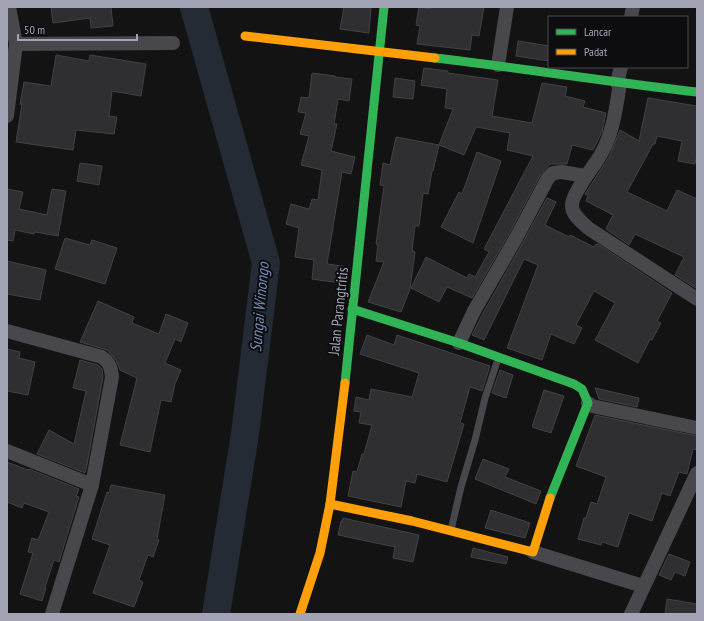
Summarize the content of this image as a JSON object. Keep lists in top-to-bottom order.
{
  "streets": {
    "street": ["Jalan Parangtritis"]
  },
  "water": ["Sungai Winongo"],
  "legend": ["Lancar", "Padat"],
  "scale_bar": "50 m"
}
